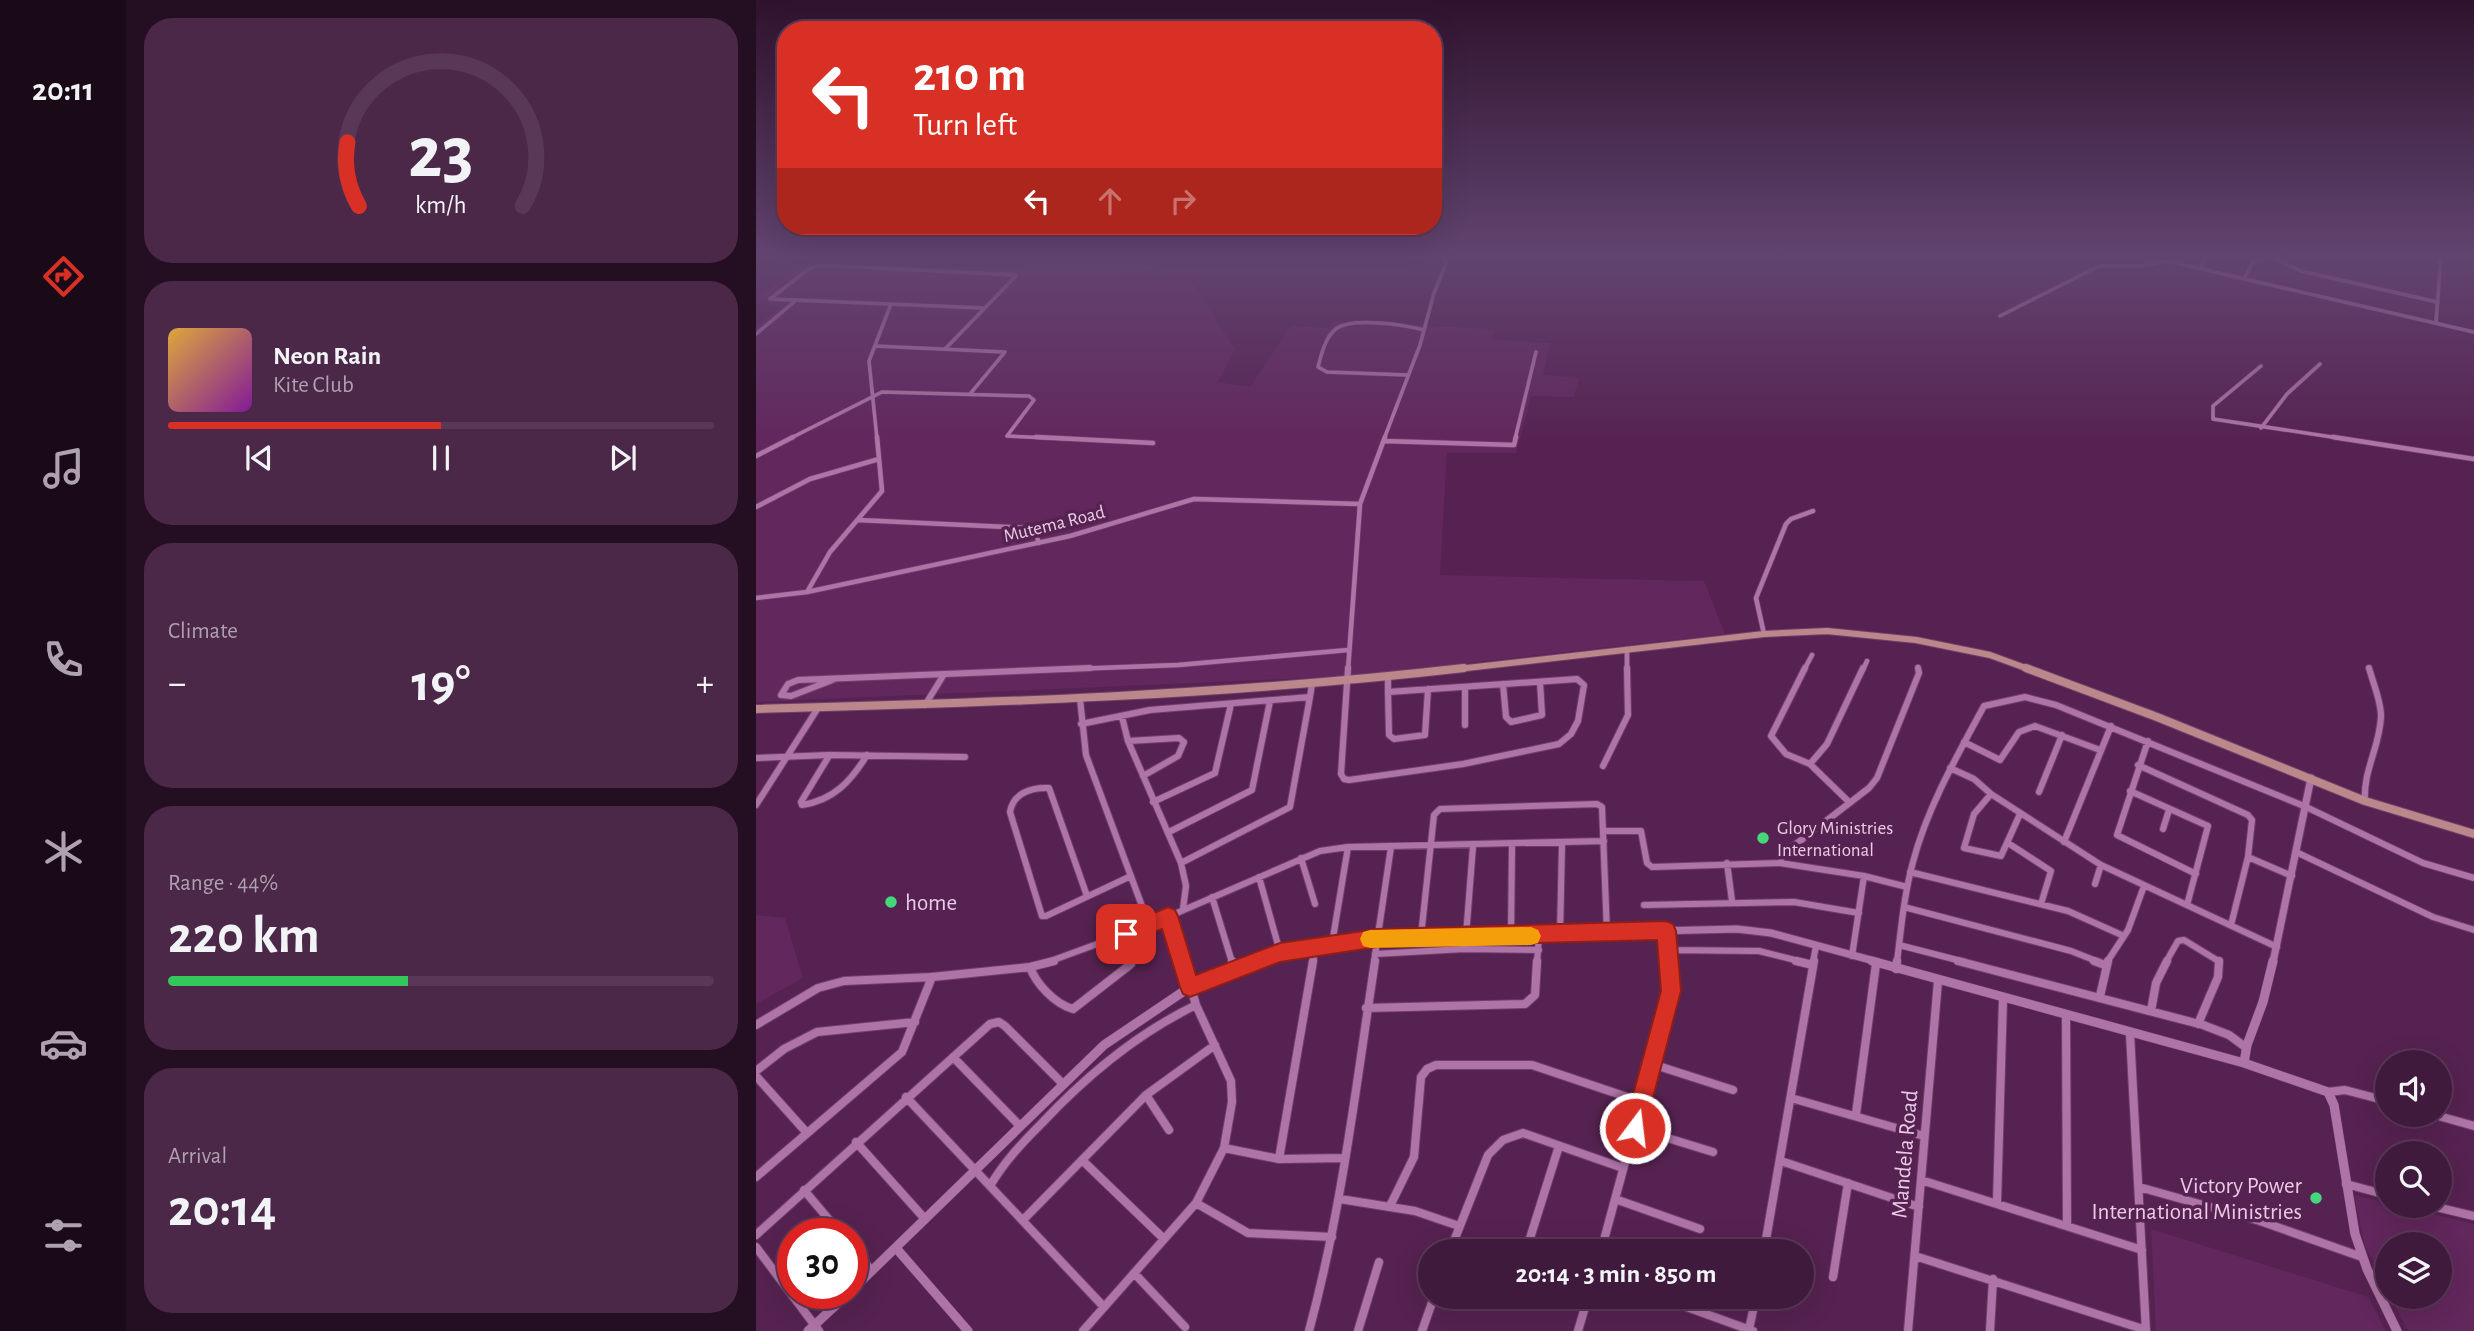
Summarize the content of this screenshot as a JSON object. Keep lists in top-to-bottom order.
{
  "streets": {
    "street": ["Mutema Road", "Mandela Road"]
  },
  "places": ["Glory Ministries International", "home", "Victory Power International Ministries"],
  "page": {
    "tabs": "20:11",
    "turn": ["210 m", "Turn left"],
    "song": ["Neon Rain", "Kite Club"],
    "tile": [
      "Climate",
      ["Range · 44%", "220 km"],
      ["Arrival", "20:14"]
    ],
    "heat": ["−", "19°", "+"],
    "limit": "30",
    "trip": "20:14 · 3 min · 850 m",
    "gauge": ["23", "km/h"]
  }
}
